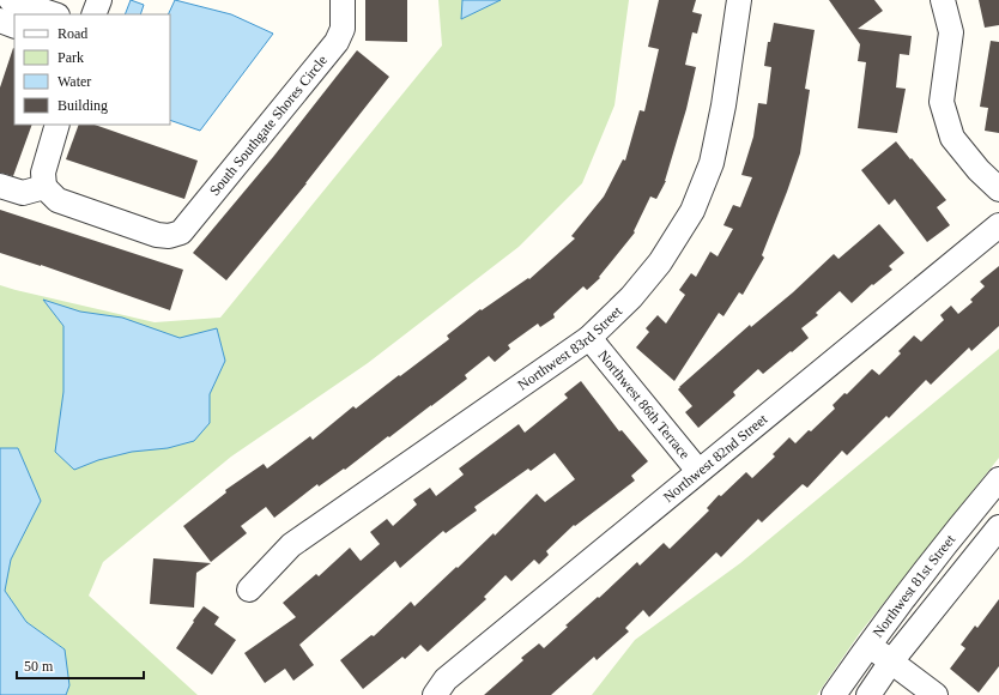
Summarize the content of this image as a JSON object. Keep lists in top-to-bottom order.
{
  "streets": {
    "street": [
      "South Southgate Shores Circle",
      "Northwest 83rd Street",
      "Northwest 86th Terrace",
      "Northwest 82nd Street",
      "Northwest 81st Street"
    ]
  },
  "crossings": [
    ["Northwest 83rd Street", "Northwest 86th Terrace"],
    ["Northwest 86th Terrace", "Northwest 82nd Street"]
  ],
  "legend": [
    "Road",
    "Park",
    "Water",
    "Building"
  ],
  "scale_bar": "50 m"
}
